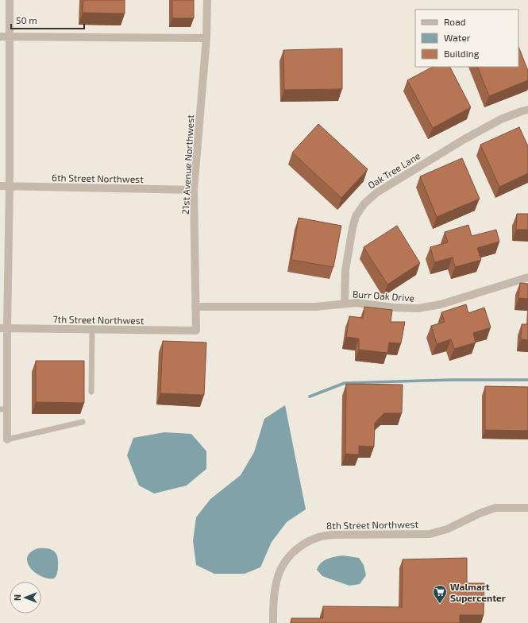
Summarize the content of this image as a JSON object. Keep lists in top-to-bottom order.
{
  "streets": {
    "street": [
      "21st Avenue Northwest",
      "Oak Tree Lane",
      "6th Street Northwest",
      "Burr Oak Drive",
      "7th Street Northwest",
      "8th Street Northwest"
    ]
  },
  "crossings": [
    ["21st Avenue Northwest", "6th Street Northwest"],
    ["21st Avenue Northwest", "Burr Oak Drive"],
    ["21st Avenue Northwest", "7th Street Northwest"],
    ["Oak Tree Lane", "Burr Oak Drive"]
  ],
  "places": {
    "supermarket": ["Walmart Supercenter"]
  },
  "legend": ["Road", "Water", "Building"],
  "scale_bar": "50 m",
  "north": "left"
}
